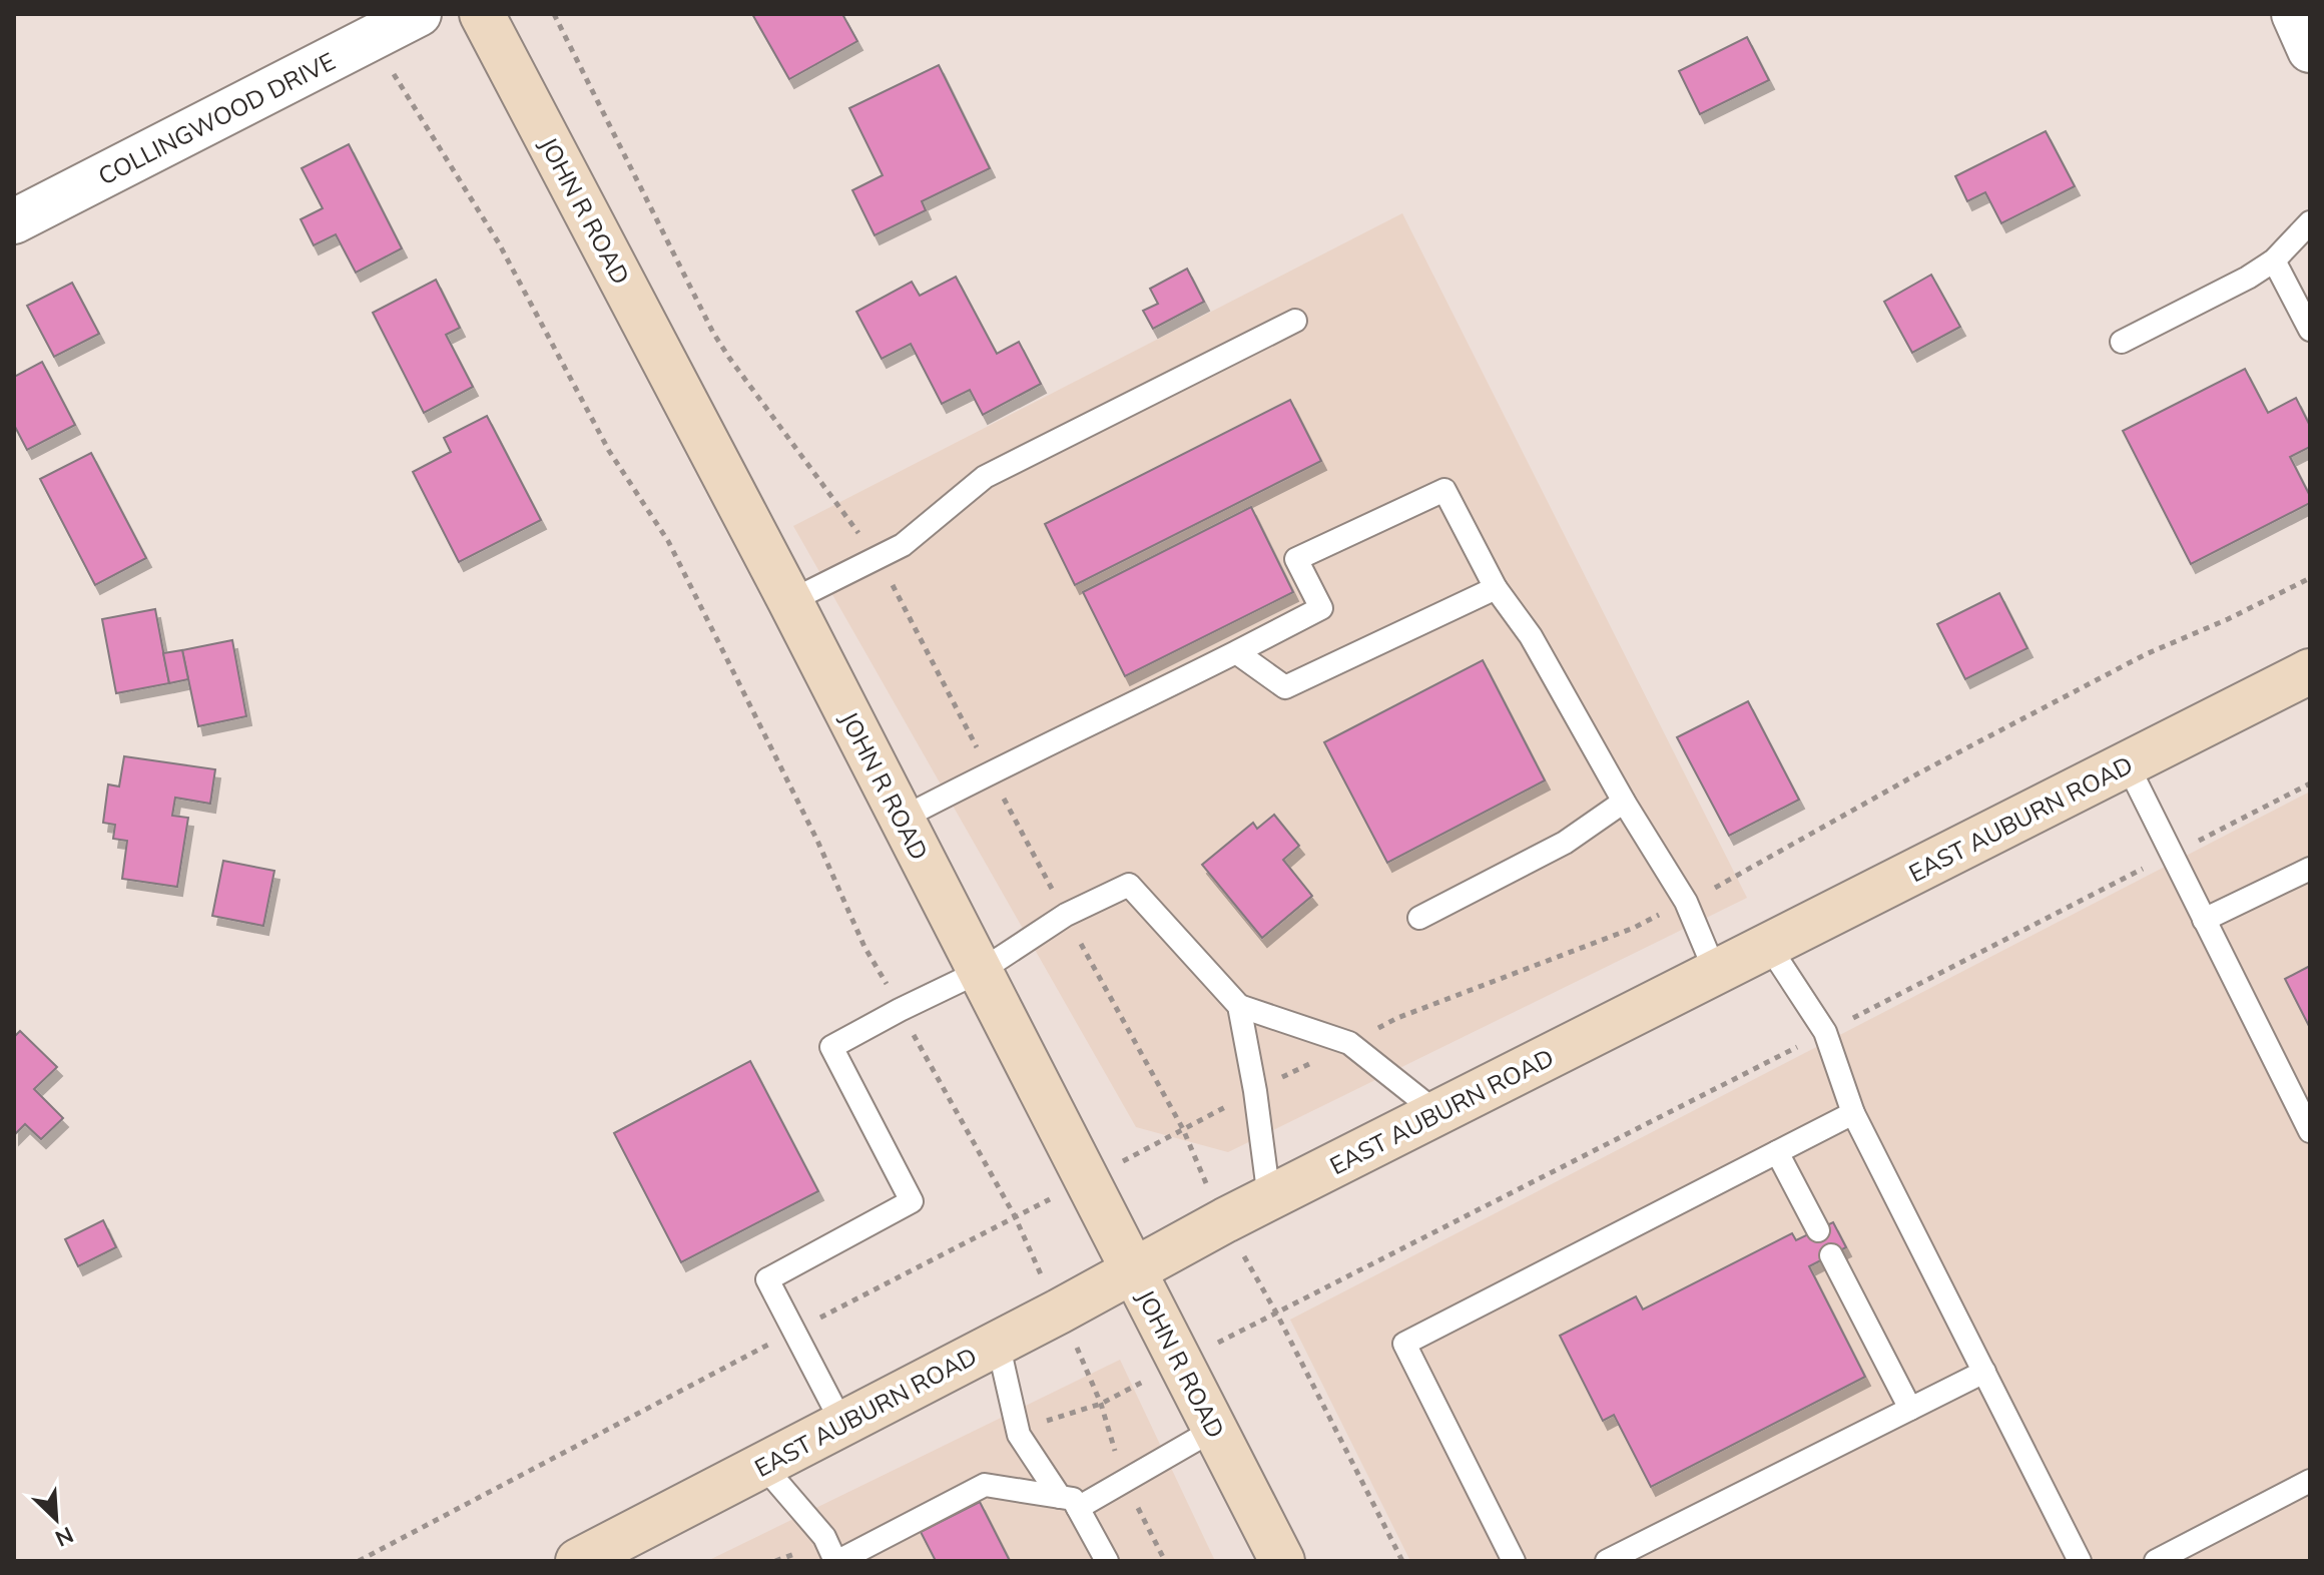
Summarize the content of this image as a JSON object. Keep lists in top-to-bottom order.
{
  "streets": {
    "main road": ["JOHN R ROAD", "EAST AUBURN ROAD"],
    "street": ["COLLINGWOOD DRIVE"]
  },
  "crossings": [
    ["JOHN R ROAD", "EAST AUBURN ROAD"]
  ],
  "north": "bottom right"
}
